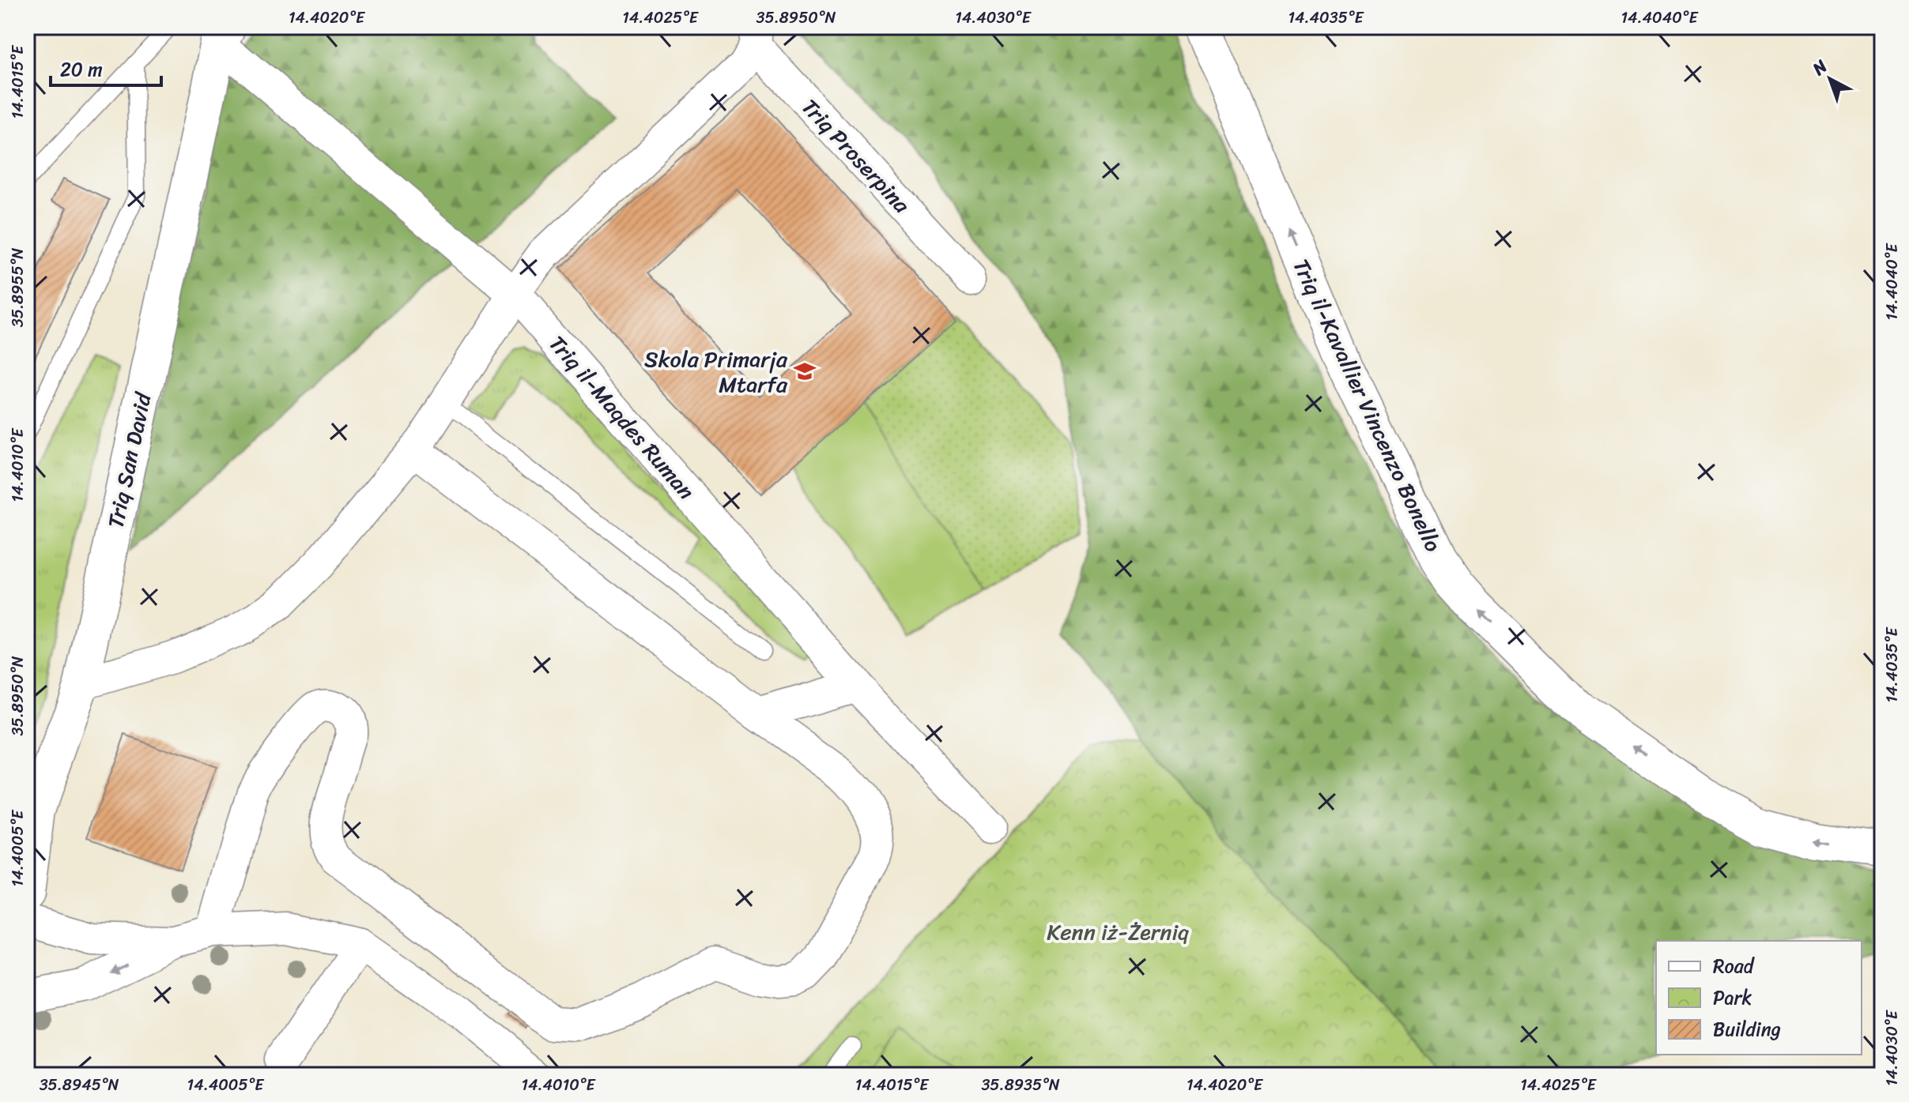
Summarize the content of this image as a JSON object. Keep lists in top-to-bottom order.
{
  "streets": {
    "street": [
      "Triq Proserpina",
      "Triq il-Kavallier Vincenzo Bonello",
      "Triq il-Maqdes Ruman",
      "Triq San David"
    ]
  },
  "crossings": [
    ["Triq il-Maqdes Ruman", "Triq San David"]
  ],
  "one_way": ["Triq il-Kavallier Vincenzo Bonello"],
  "parks": ["Kenn iż-Żerniq"],
  "places": {
    "school or university": ["Skola Primarja Mtarfa"]
  },
  "legend": ["Road", "Park", "Building"],
  "scale_bar": "20 m",
  "north": "top left",
  "coordinates": [
    "14.4020°E",
    "14.4025°E",
    "35.8950°N",
    "14.4030°E",
    "14.4035°E",
    "14.4040°E",
    "14.4015°E",
    "35.8955°N",
    "14.4010°E",
    "14.4005°E",
    "35.8945°N",
    "35.8935°N"
  ]
}
